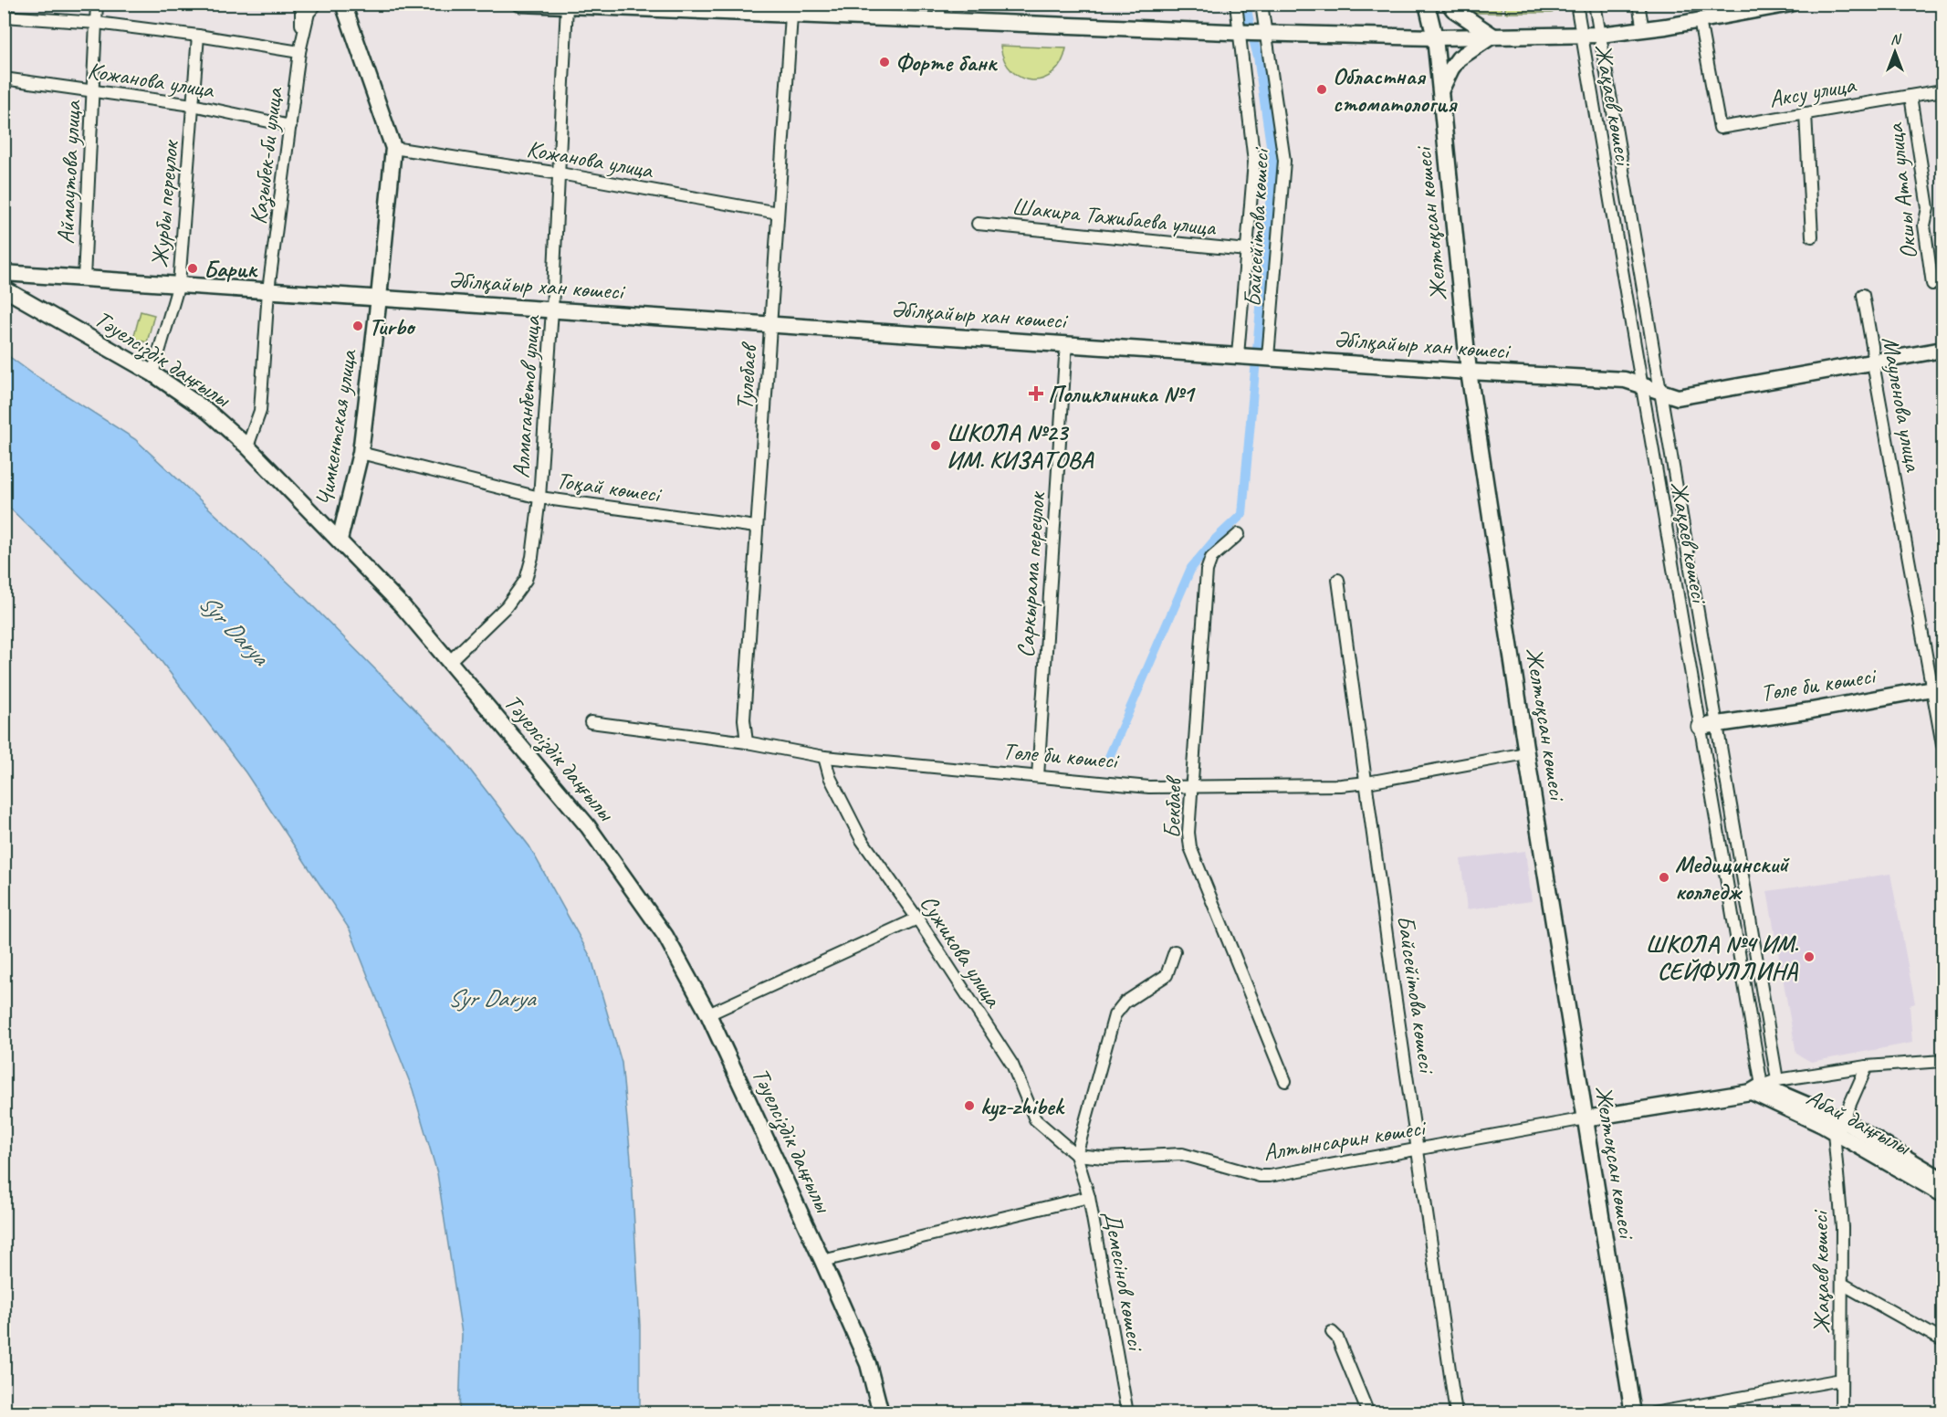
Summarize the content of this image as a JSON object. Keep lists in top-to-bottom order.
{
  "streets": {
    "street": [
      "Кожанова улица",
      "Аксу улица",
      "Жақаев көшесі",
      "Казыбек-би улица",
      "Аймаутова улица",
      "Окшы Ата улица",
      "Журбы переулок",
      "Шакира Тажибаева улица",
      "Желтоқсан көшесі",
      "Байсейітова көшесі",
      "Әбілқайыр хан көшесі",
      "Тәуелсіздік даңғылы",
      "Тулебаев",
      "Алмаганбетов улица",
      "Мауленова улица",
      "Чимкентская улица",
      "Тоқай көшесі",
      "Саркырама переулок",
      "Төле би көшесі",
      "Бекбаев",
      "Сужикова улица",
      "Абай даңғылы",
      "Алтынсарин көшесі",
      "Демесінов көшесі"
    ]
  },
  "crossings": [
    ["Кожанова улица", "Казыбек-би улица"],
    ["Кожанова улица", "Аймаутова улица"],
    ["Кожанова улица", "Журбы переулок"],
    ["Кожанова улица", "Тулебаев"],
    ["Кожанова улица", "Алмаганбетов улица"],
    ["Кожанова улица", "Чимкентская улица"],
    ["Аксу улица", "Окшы Ата улица"],
    ["Жақаев көшесі", "Әбілқайыр хан көшесі"],
    ["Жақаев көшесі", "Төле би көшесі"],
    ["Жақаев көшесі", "Абай даңғылы"],
    ["Казыбек-би улица", "Әбілқайыр хан көшесі"],
    ["Казыбек-би улица", "Тәуелсіздік даңғылы"],
    ["Аймаутова улица", "Әбілқайыр хан көшесі"],
    ["Журбы переулок", "Әбілқайыр хан көшесі"],
    ["Журбы переулок", "Тәуелсіздік даңғылы"],
    ["Шакира Тажибаева улица", "Байсейітова көшесі"],
    ["Желтоқсан көшесі", "Әбілқайыр хан көшесі"],
    ["Желтоқсан көшесі", "Төле би көшесі"],
    ["Желтоқсан көшесі", "Алтынсарин көшесі"],
    ["Байсейітова көшесі", "Әбілқайыр хан көшесі"],
    ["Байсейітова көшесі", "Төле би көшесі"],
    ["Байсейітова көшесі", "Алтынсарин көшесі"],
    ["Әбілқайыр хан көшесі", "Тулебаев"],
    ["Әбілқайыр хан көшесі", "Алмаганбетов улица"],
    ["Әбілқайыр хан көшесі", "Мауленова улица"],
    ["Әбілқайыр хан көшесі", "Чимкентская улица"],
    ["Әбілқайыр хан көшесі", "Саркырама переулок"],
    ["Тәуелсіздік даңғылы", "Алмаганбетов улица"],
    ["Тәуелсіздік даңғылы", "Чимкентская улица"],
    ["Тулебаев", "Тоқай көшесі"],
    ["Тулебаев", "Төле би көшесі"],
    ["Алмаганбетов улица", "Тоқай көшесі"],
    ["Мауленова улица", "Төле би көшесі"],
    ["Чимкентская улица", "Тоқай көшесі"],
    ["Саркырама переулок", "Төле би көшесі"],
    ["Төле би көшесі", "Бекбаев"],
    ["Төле би көшесі", "Сужикова улица"],
    ["Сужикова улица", "Алтынсарин көшесі"],
    ["Сужикова улица", "Демесінов көшесі"],
    ["Алтынсарин көшесі", "Демесінов көшесі"]
  ],
  "water": ["Syr Darya"],
  "places": {
    "other": [
      "Форте банк",
      "Областная стоматология",
      "Барик",
      "Turbo",
      "ШКОЛА №23 ИМ. КИЗАТОВА",
      "Медицинский колледж",
      "ШКОЛА №4 ИМ. СЕЙФУЛЛИНА",
      "kyz-zhibek"
    ],
    "health": ["Поликлиника №1"]
  },
  "north": "top"
}
